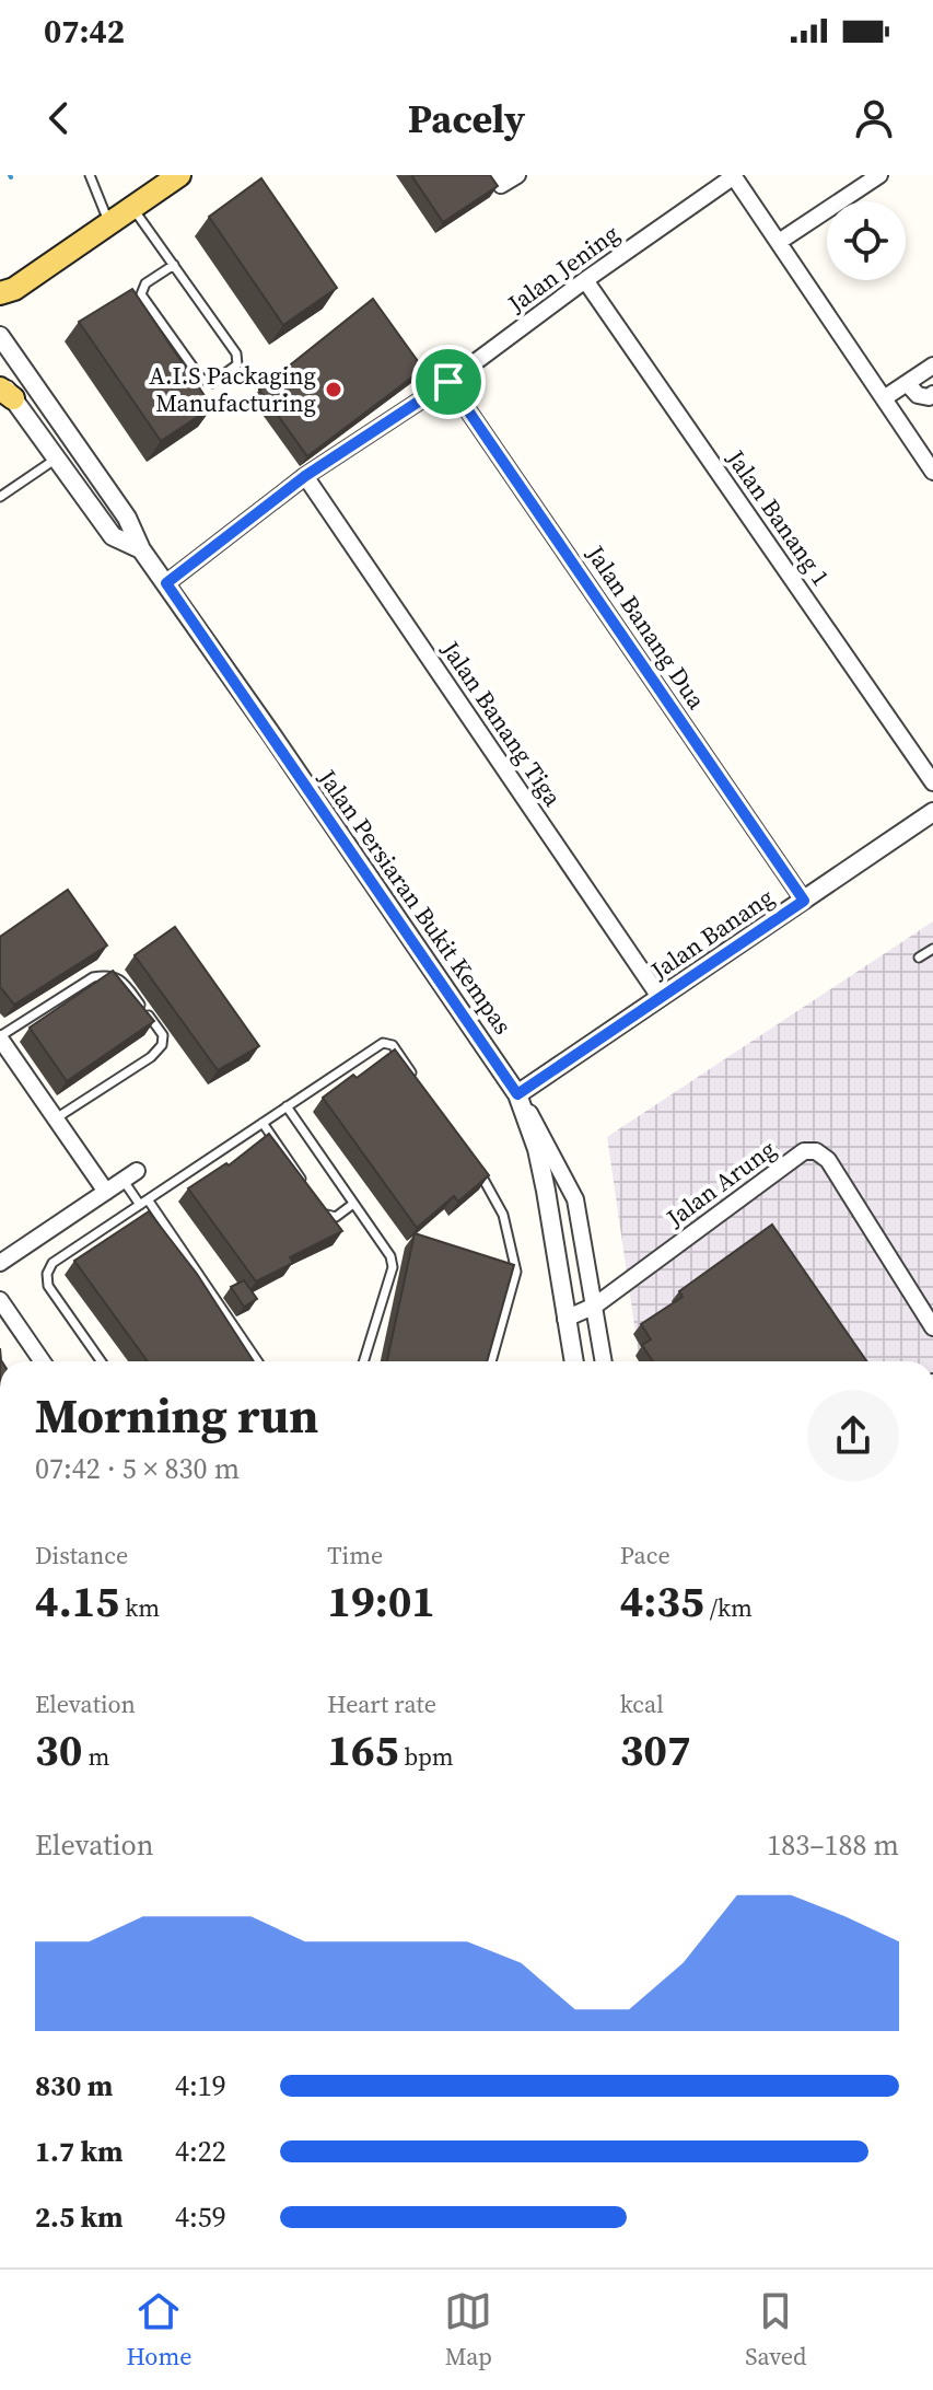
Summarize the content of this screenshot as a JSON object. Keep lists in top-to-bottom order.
{
  "streets": {
    "street": [
      "Jalan Jening",
      "Jalan Banang 1",
      "Jalan Banang Dua",
      "Jalan Banang Tiga",
      "Jalan Persiaran Bukit Kempas",
      "Jalan Banang",
      "Jalan Arung"
    ]
  },
  "crossings": [
    ["Jalan Jening", "Jalan Banang 1"],
    ["Jalan Jening", "Jalan Banang Dua"],
    ["Jalan Jening", "Jalan Banang Tiga"],
    ["Jalan Jening", "Jalan Persiaran Bukit Kempas"],
    ["Jalan Banang Dua", "Jalan Banang"],
    ["Jalan Banang Tiga", "Jalan Banang"],
    ["Jalan Persiaran Bukit Kempas", "Jalan Banang"],
    ["Jalan Persiaran Bukit Kempas", "Jalan Arung"]
  ],
  "places": ["A.I.S Packaging Manufacturing"],
  "page": {
    "status": "07:42",
    "header": "Pacely",
    "heading": ["Morning run", "07:42 · 5 × 830 m"],
    "stats": [
      ["Distance", "4.15 km"],
      ["Time", "19:01"],
      ["Pace", "4:35 /km"],
      ["Elevation", "30 m"],
      ["Heart rate", "165 bpm"],
      ["kcal", "307"]
    ],
    "chart": ["Elevation", "183–188 m"],
    "list": [
      {
        "name": "830 m",
        "note": "4:19"
      },
      {
        "name": "1.7 km",
        "note": "4:22"
      },
      {
        "name": "2.5 km",
        "note": "4:59"
      }
    ],
    "tabs": ["Home", "Map", "Saved"]
  }
}
